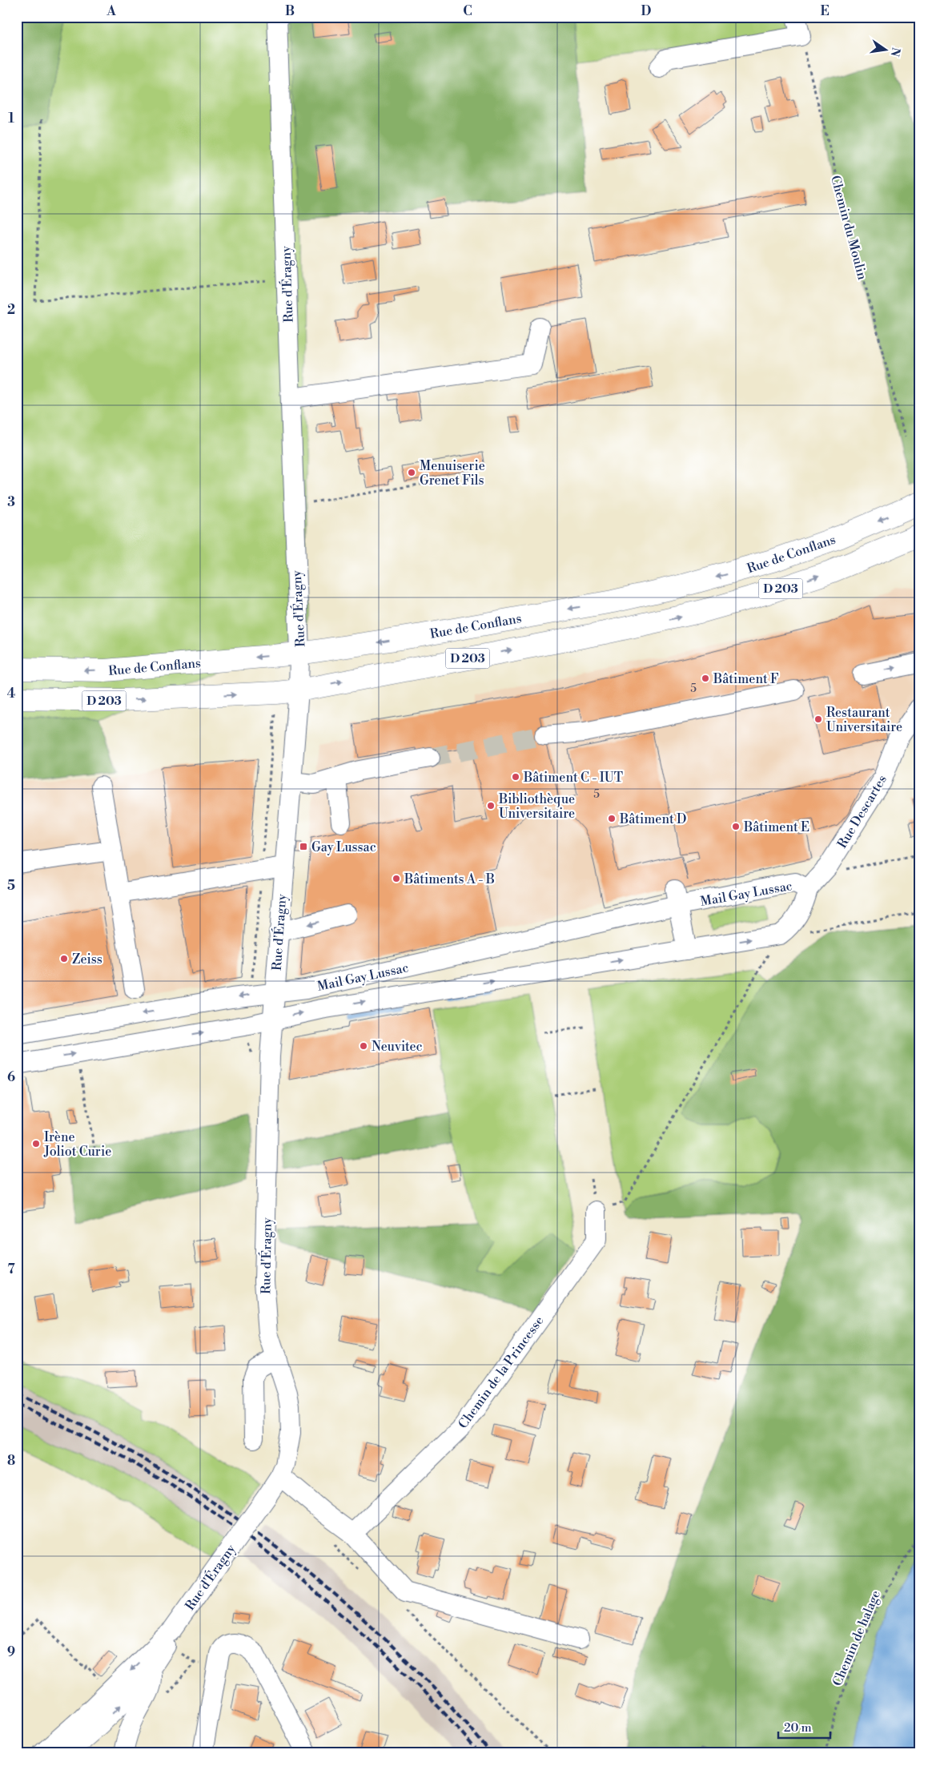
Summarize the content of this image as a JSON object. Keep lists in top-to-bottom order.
{
  "streets": {
    "main road": ["Rue de Conflans", "D 203"],
    "street": [
      "Rue d'Éragny",
      "Rue Descartes",
      "Mail Gay Lussac",
      "Chemin de la Princesse"
    ],
    "path": ["Chemin du Moulin", "Chemin de halage"]
  },
  "crossings": [
    ["Rue d'Éragny", "Rue de Conflans"],
    ["Rue d'Éragny", "D 203"],
    ["Rue d'Éragny", "Mail Gay Lussac"],
    ["Rue Descartes", "Mail Gay Lussac"]
  ],
  "places": {
    "other": [
      "Menuiserie Grenet Fils",
      "Bâtiment F",
      "Restaurant Universitaire",
      "Bâtiment C - IUT",
      "Bibliothèque Universitaire",
      "Bâtiment D",
      "Bâtiment E",
      "Bâtiments A - B",
      "Zeiss",
      "Neuvitec",
      "Irène Joliot Curie"
    ],
    "transit": ["Gay Lussac"]
  },
  "house_numbers": ["5", "5"],
  "scale_bar": "20 m",
  "north": "right",
  "grid": {
    "columns": [
      "A",
      "B",
      "C",
      "D",
      "E"
    ],
    "rows": [
      "1",
      "2",
      "3",
      "4",
      "5",
      "6",
      "7",
      "8",
      "9"
    ]
  }
}
